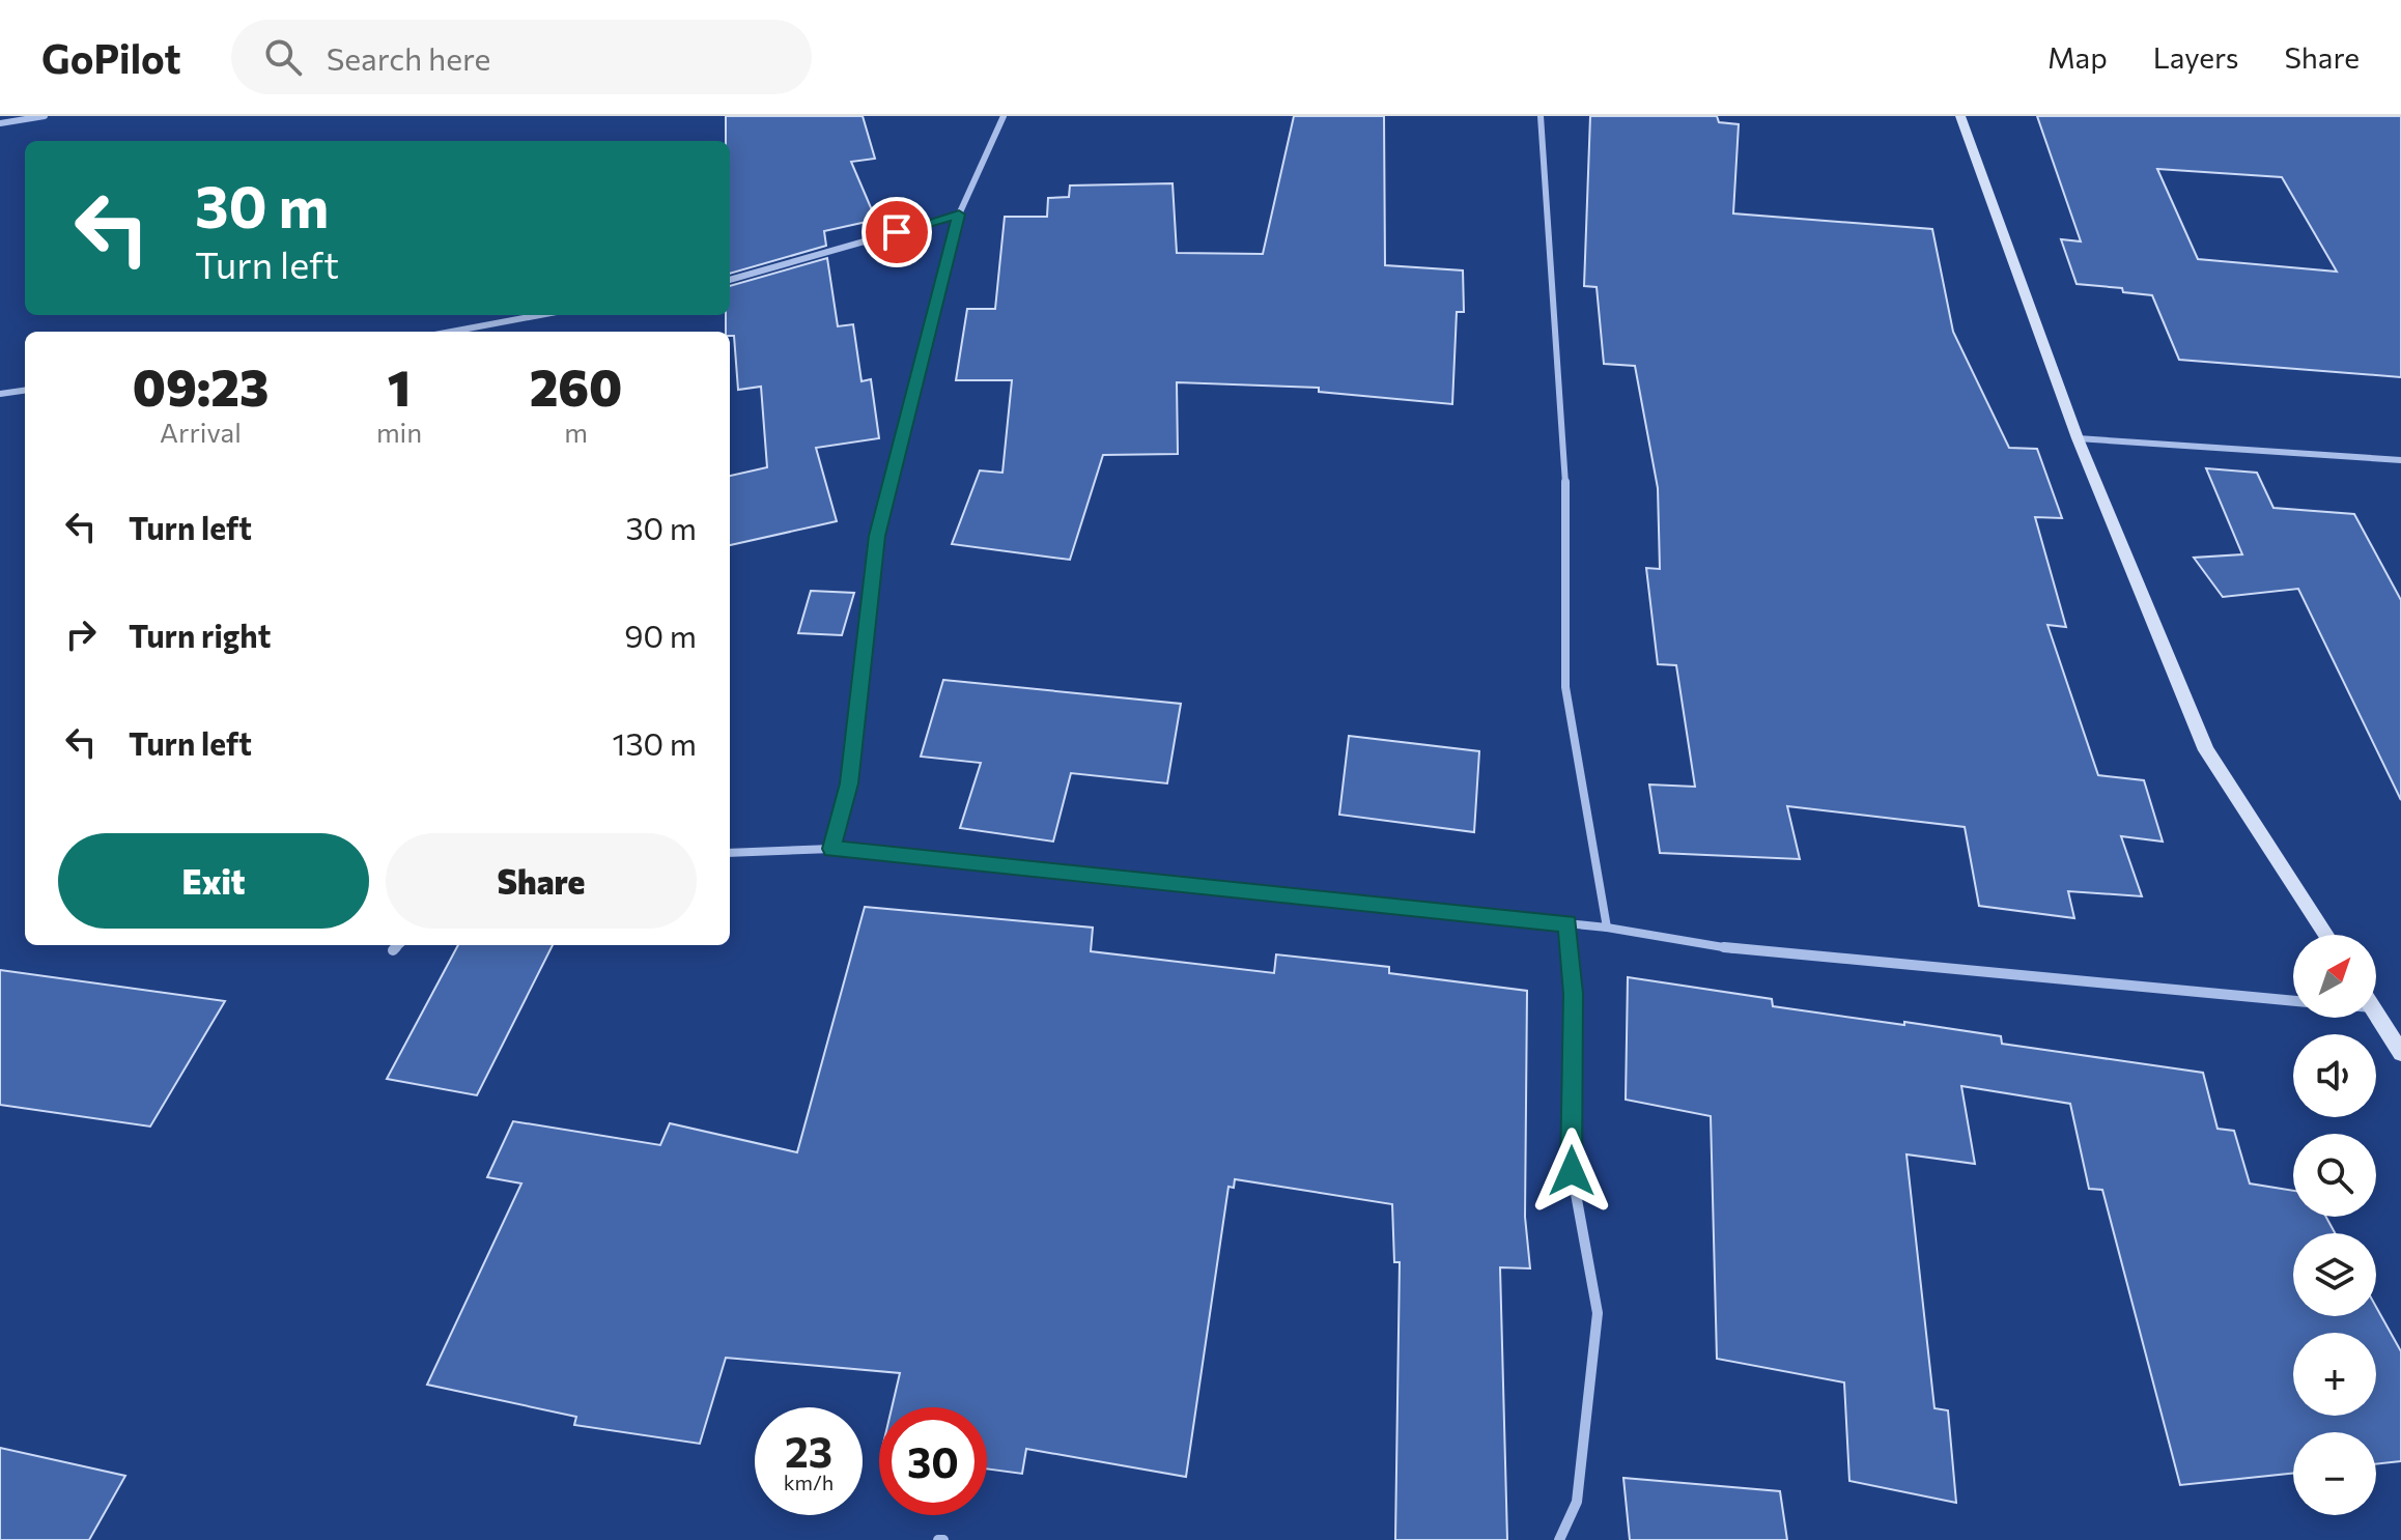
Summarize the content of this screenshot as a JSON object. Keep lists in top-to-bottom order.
{
  "north": "top right",
  "page": {
    "header": "GoPilot",
    "search": "Search here",
    "nav": ["Map", "Layers", "Share"],
    "turn": ["30 m", "Turn left"],
    "eta": [
      "09:23",
      "Arrival",
      "1",
      "min",
      "260",
      "m"
    ],
    "list": [
      {
        "name": "Turn left",
        "value": "30 m"
      },
      {
        "name": "Turn right",
        "value": "90 m"
      },
      {
        "name": "Turn left",
        "value": "130 m"
      }
    ],
    "buttons": ["Exit", "Share"],
    "map_buttons": ["+", "−"],
    "speed": "23 km/h",
    "limit": "30"
  }
}
